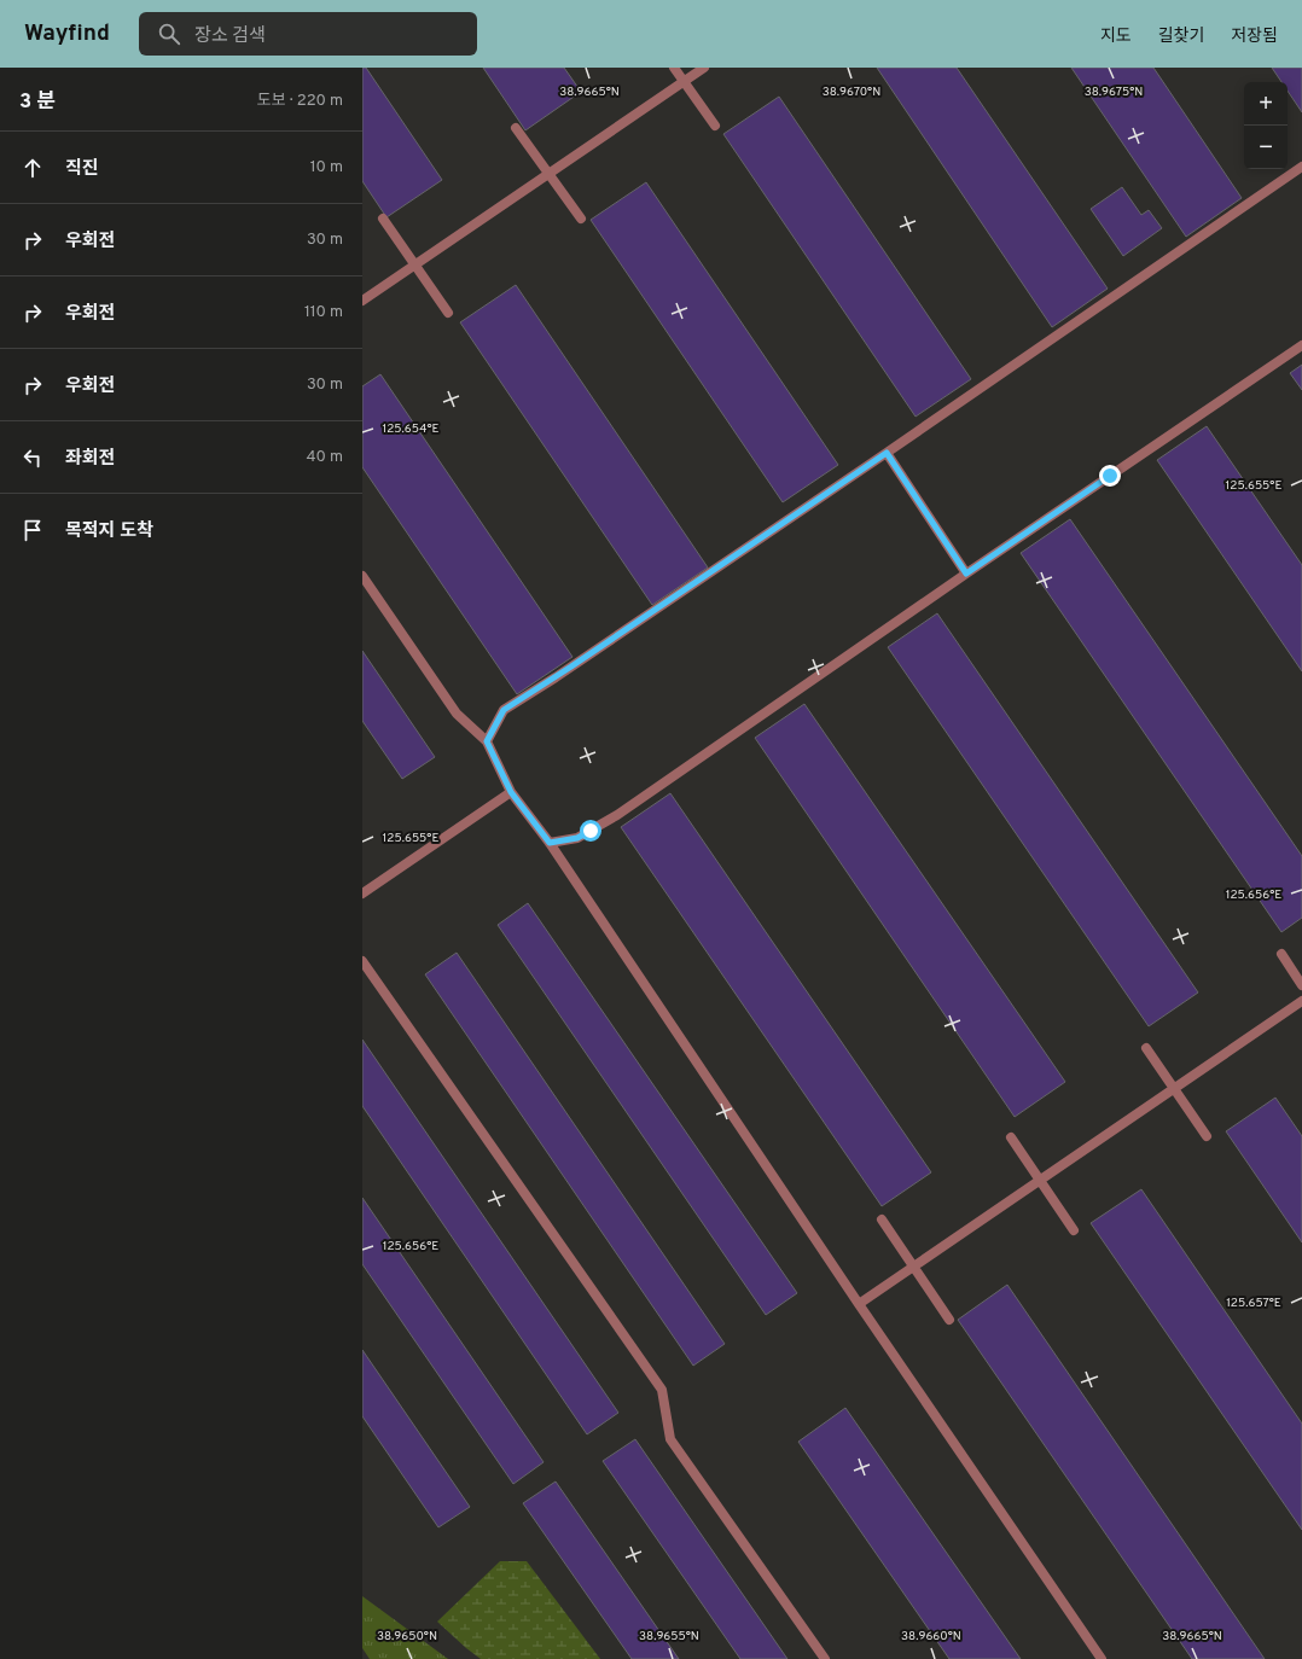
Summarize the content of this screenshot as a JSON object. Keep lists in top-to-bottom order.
{
  "page": {
    "header": "Wayfind",
    "search": "장소 검색",
    "nav": ["지도", "길찾기", "저장됨"],
    "heading": ["3 분", "도보 · 220 m"],
    "map_buttons": ["+", "−"],
    "list": [
      ["직진", "10 m"],
      ["우회전", "30 m"],
      ["우회전", "110 m"],
      ["우회전", "30 m"],
      ["좌회전", "40 m"],
      "목적지 도착"
    ]
  },
  "coordinates": [
    "38.9665°N",
    "38.9670°N",
    "38.9675°N",
    "125.654°E",
    "125.655°E",
    "125.656°E",
    "125.657°E",
    "38.9650°N",
    "38.9655°N",
    "38.9660°N"
  ]
}
